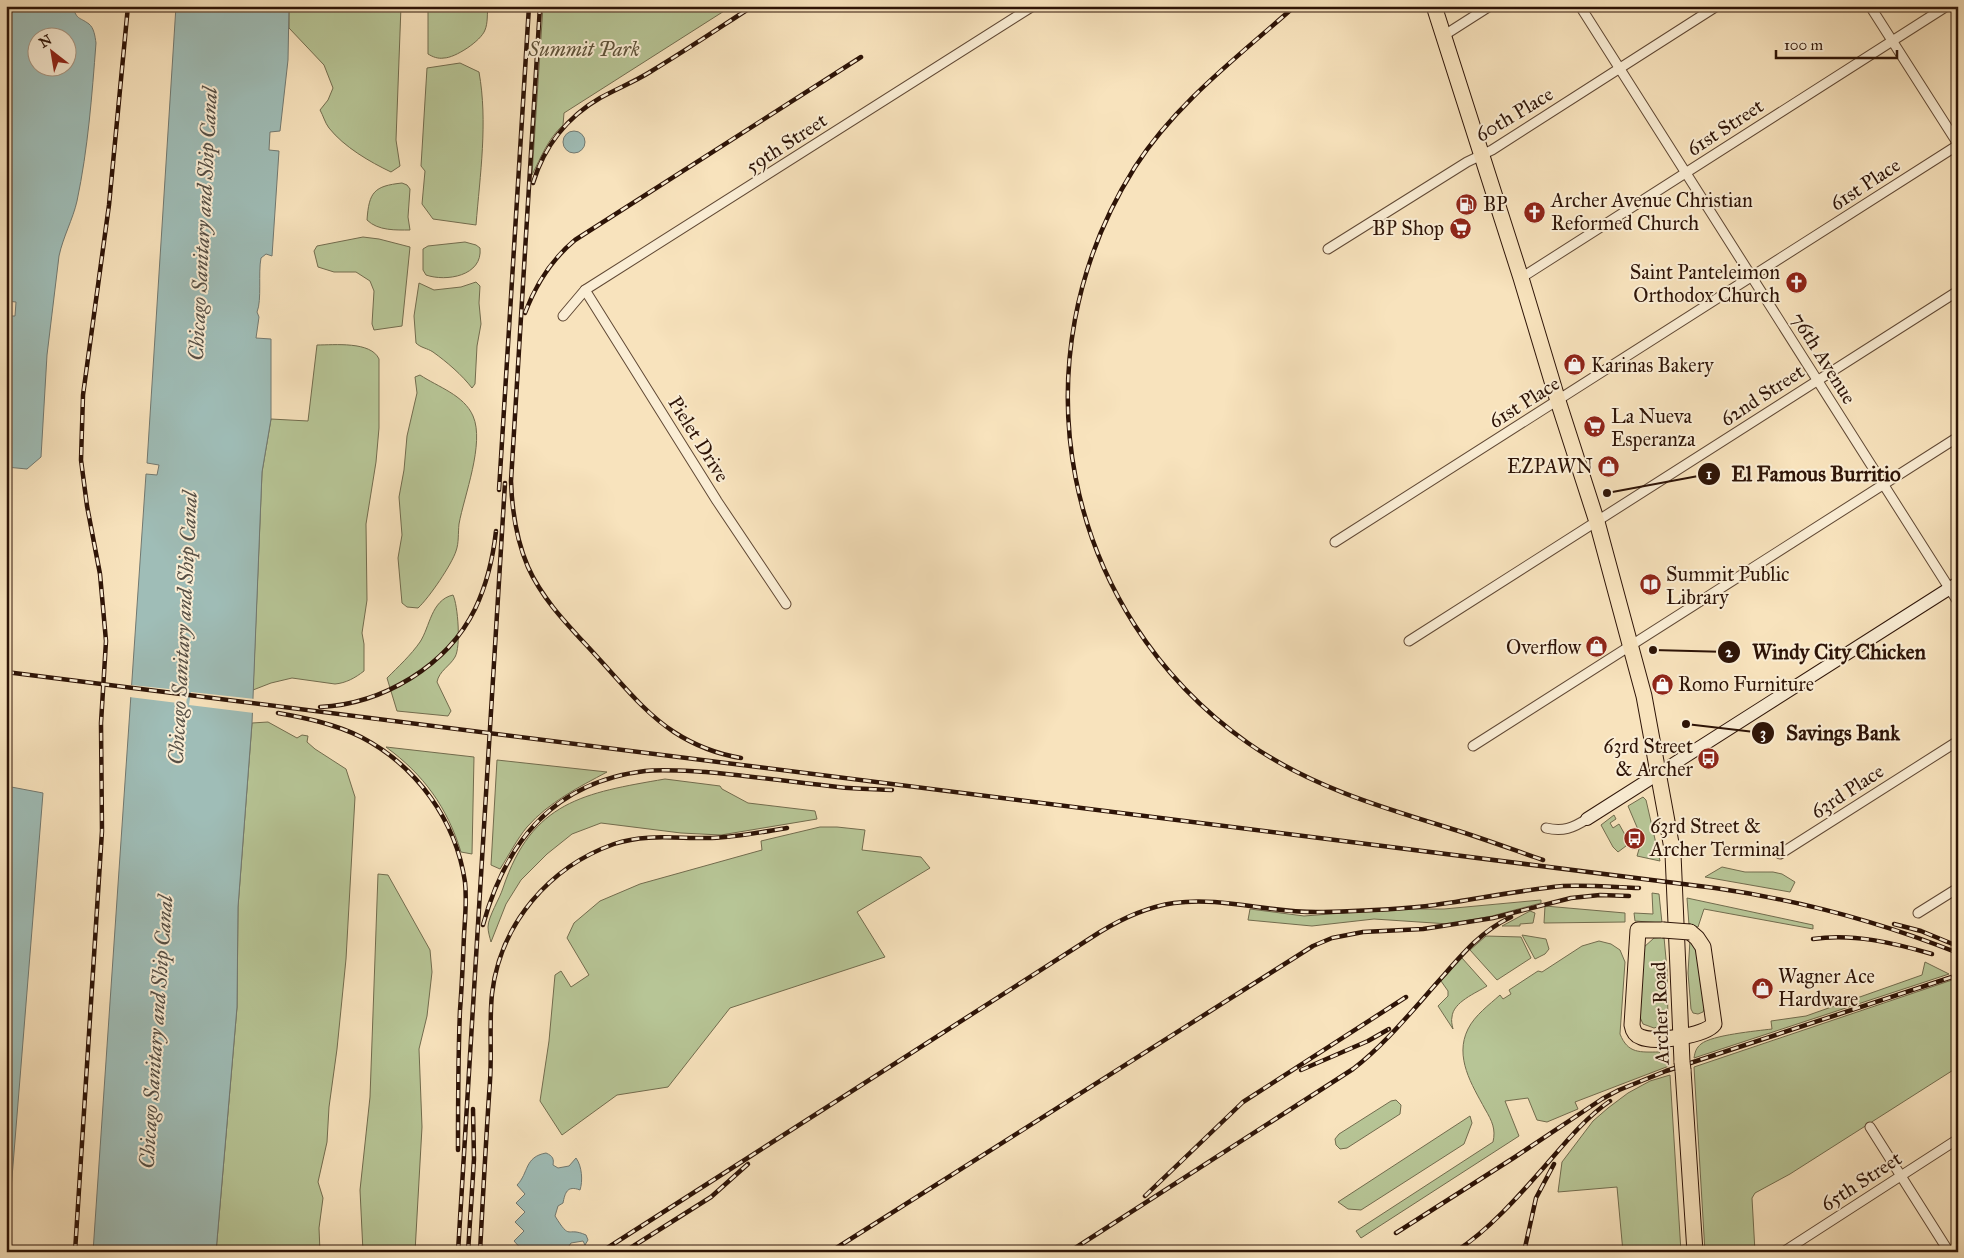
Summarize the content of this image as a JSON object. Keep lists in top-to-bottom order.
{
  "streets": {
    "main road": ["Archer Road"],
    "street": [
      "60th Place",
      "61st Street",
      "59th Street",
      "61st Place",
      "76th Avenue",
      "62nd Street",
      "Pielet Drive",
      "63rd Place",
      "65th Street"
    ]
  },
  "crossings": [
    ["60th Place", "76th Avenue"],
    ["60th Place", "Archer Road"],
    ["61st Street", "76th Avenue"],
    ["61st Street", "Archer Road"],
    ["59th Street", "Pielet Drive"],
    ["61st Place", "76th Avenue"],
    ["61st Place", "Archer Road"],
    ["76th Avenue", "62nd Street"],
    ["62nd Street", "Archer Road"]
  ],
  "water": ["Chicago Sanitary and Ship Canal"],
  "parks": ["Summit Park"],
  "places": {
    "fuel station": ["BP"],
    "church": ["Archer Avenue Christian Reformed Church", "Saint Panteleimon Orthodox Church"],
    "supermarket": ["BP Shop", "La Nueva Esperanza"],
    "shop": [
      "Karinas Bakery",
      "EZPAWN",
      "Overflow",
      "Romo Furniture",
      "Wagner Ace Hardware"
    ],
    "other": ["El Famous Burritio", "Windy City Chicken", "Savings Bank"],
    "library": ["Summit Public Library"],
    "bus stop": ["63rd Street & Archer", "63rd Street & Archer Terminal"]
  },
  "scale_bar": "100 m",
  "north": "top left"
}
